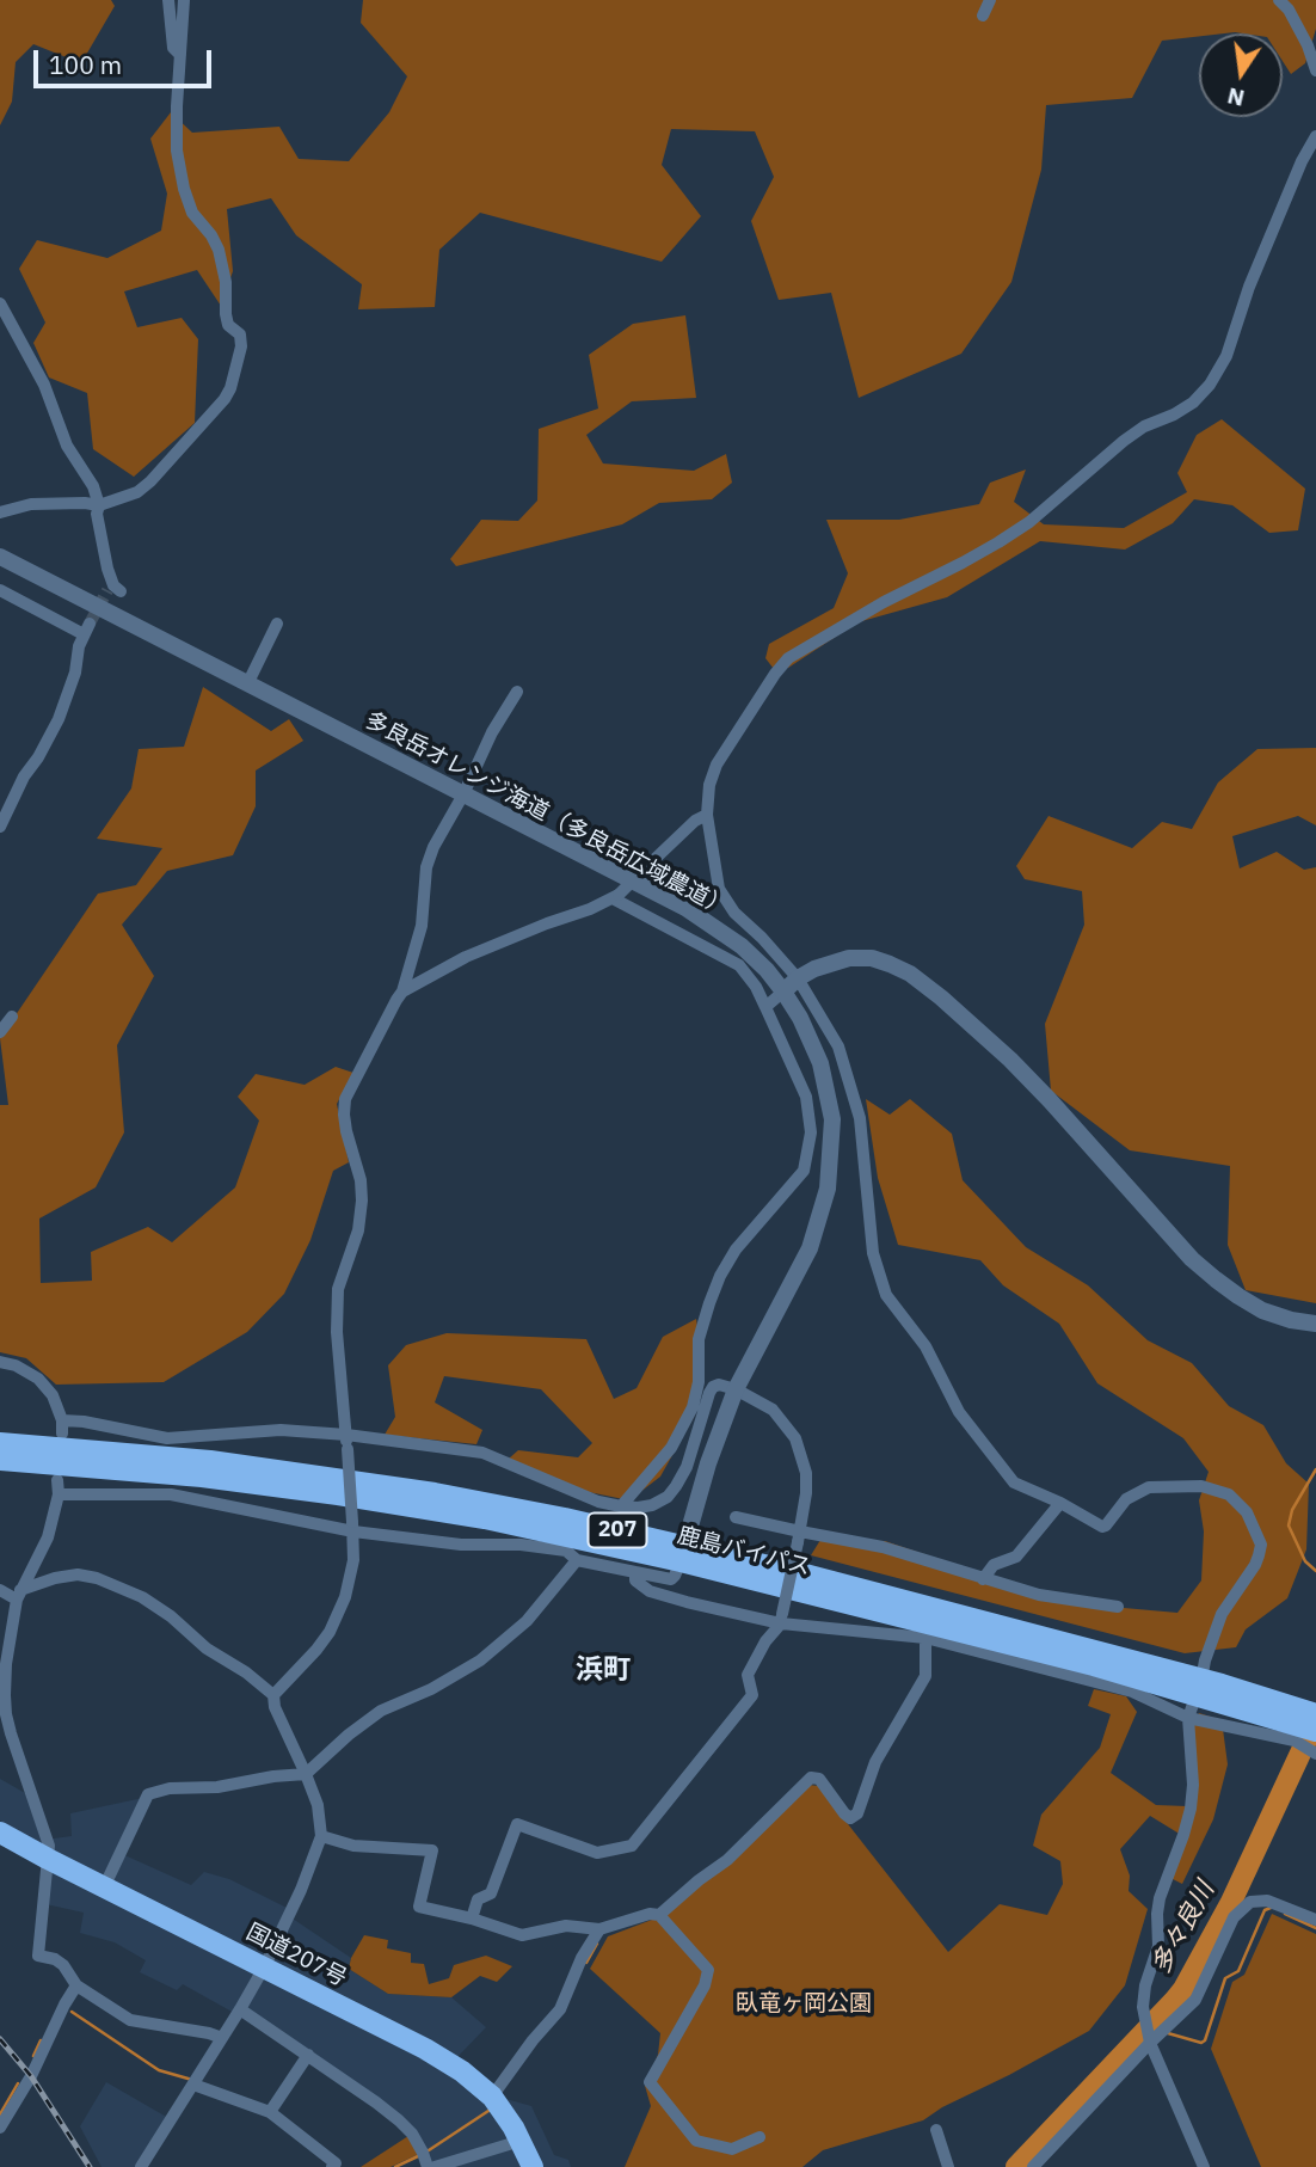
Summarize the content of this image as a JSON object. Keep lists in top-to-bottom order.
{
  "streets": {
    "highway": ["207", "鹿島バイパス", "国道207号"],
    "street": ["多良岳オレンジ海道（多良岳広域農道）"]
  },
  "crossings": [
    ["多良岳オレンジ海道（多良岳広域農道）", "鹿島バイパス"]
  ],
  "districts": ["浜町"],
  "water": ["多々良川"],
  "parks": ["臥竜ヶ岡公園"],
  "scale_bar": "100 m",
  "north": "bottom"
}
